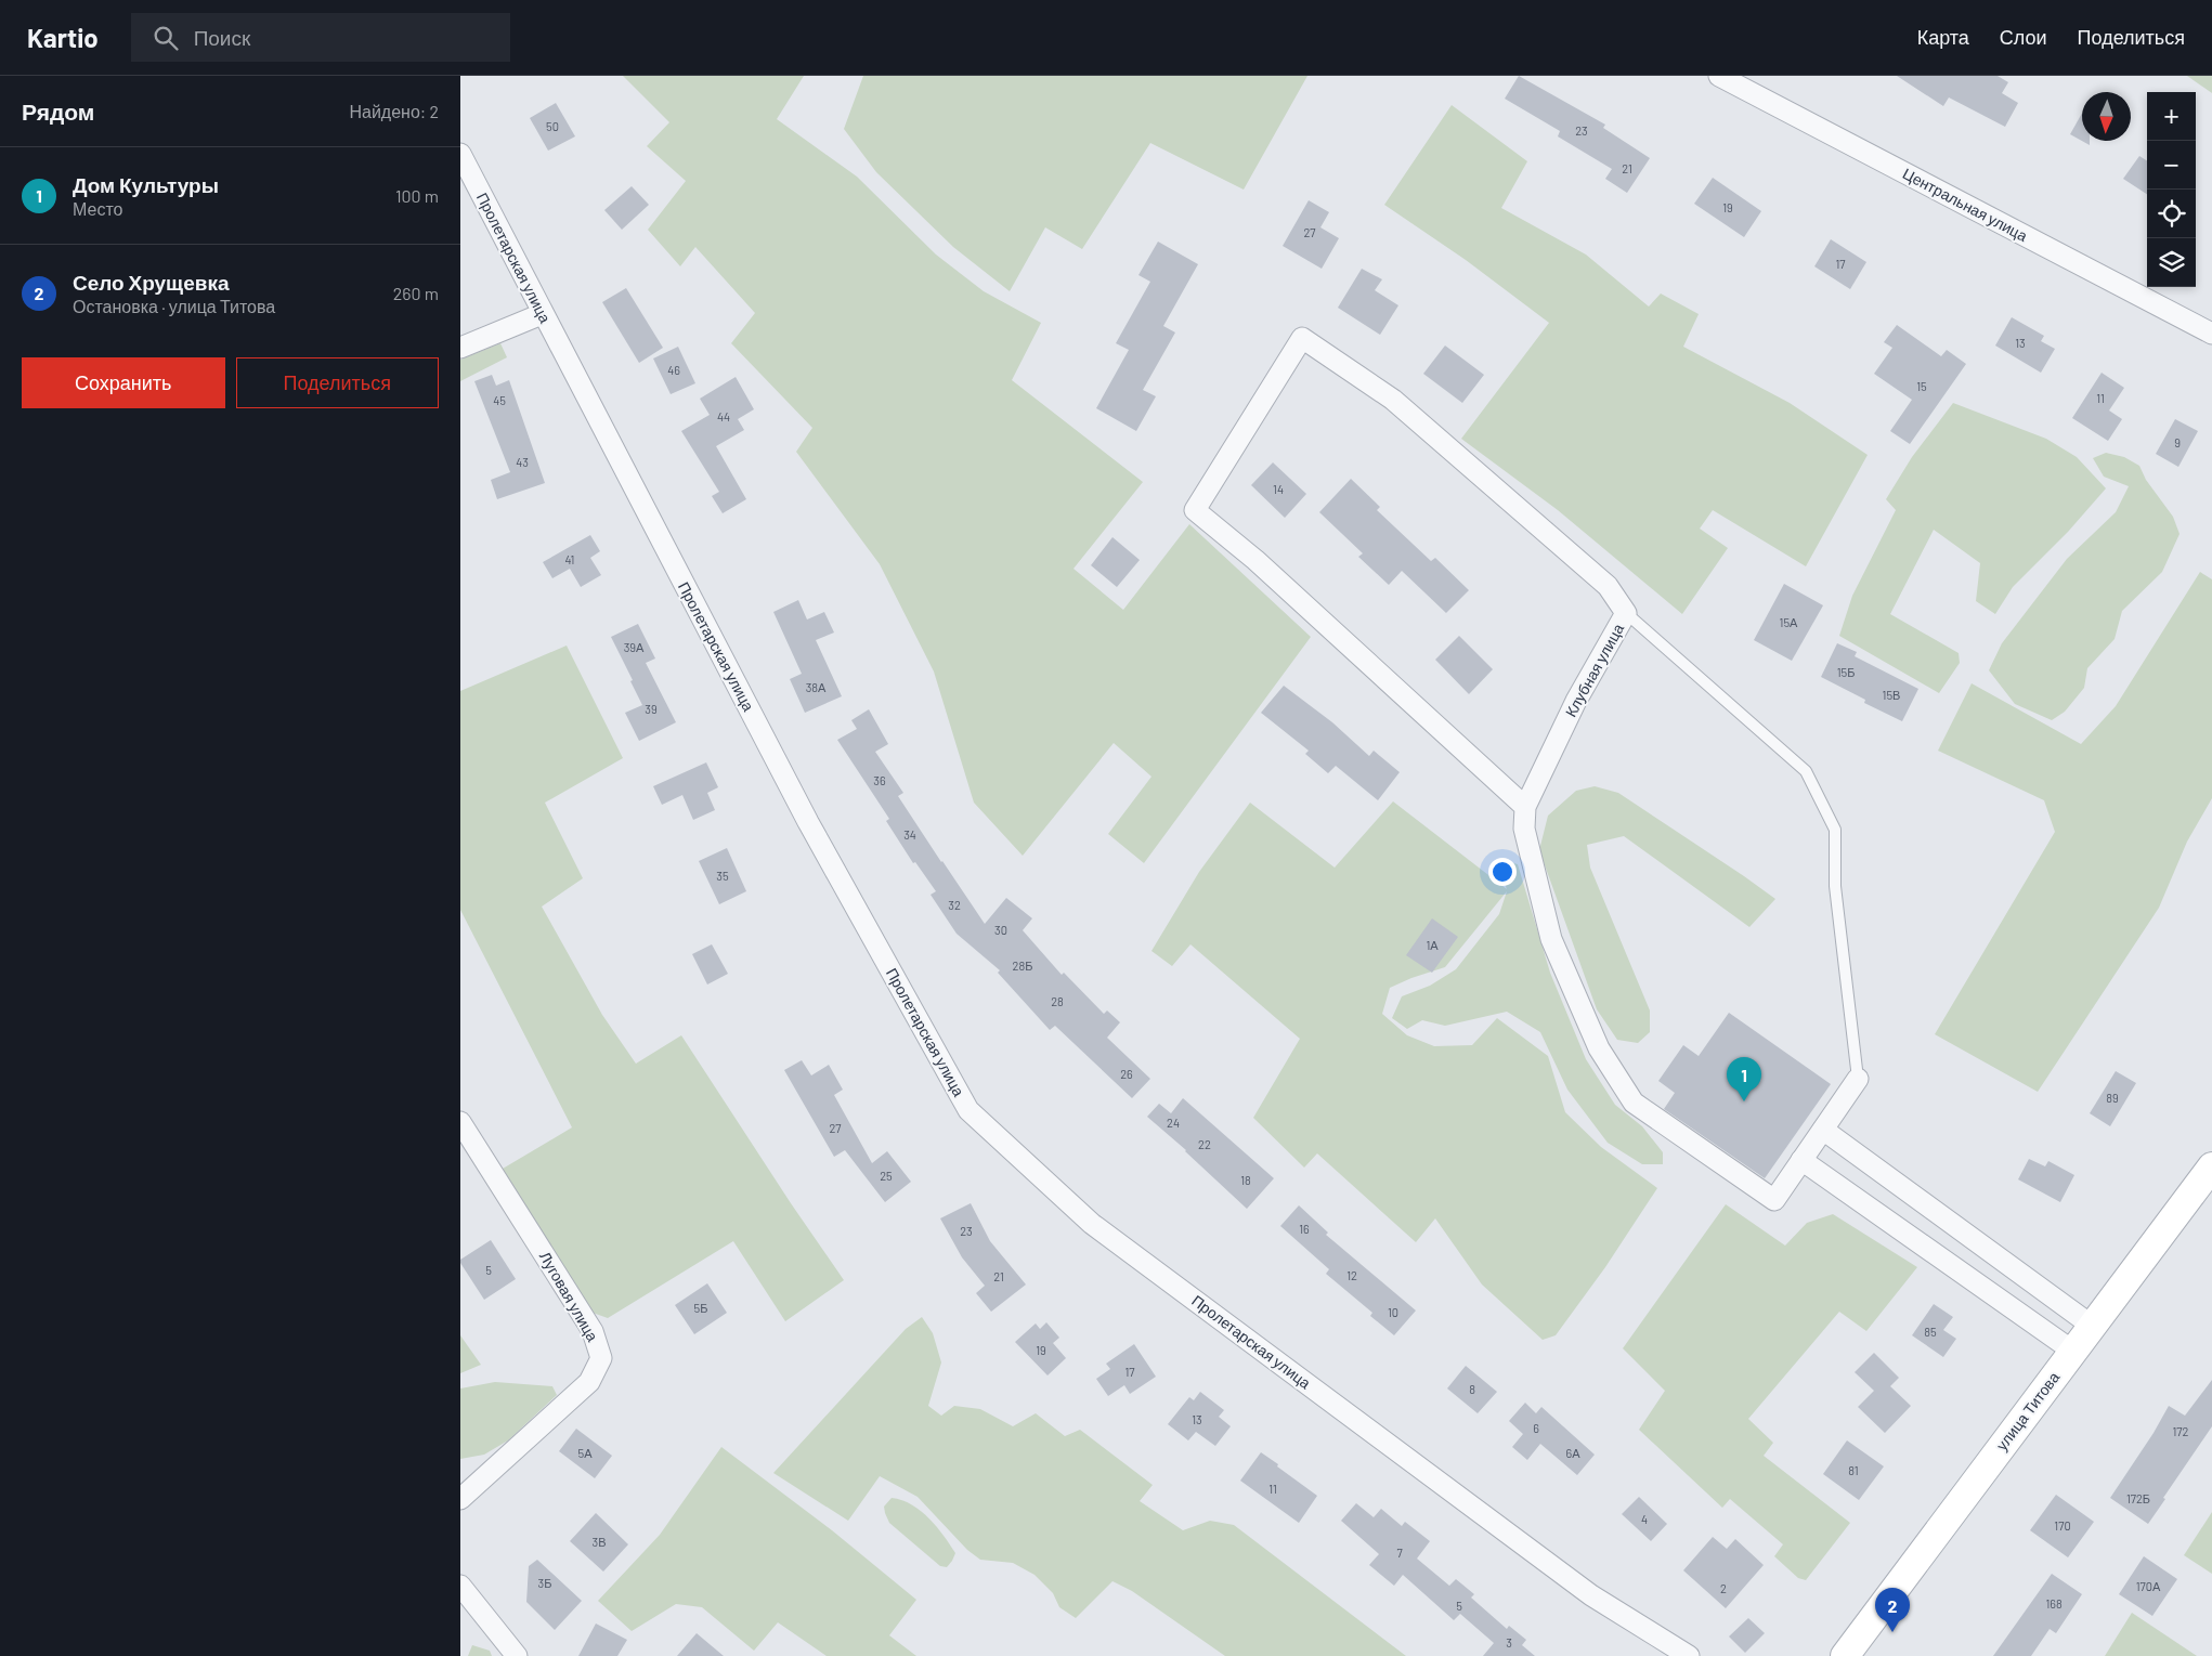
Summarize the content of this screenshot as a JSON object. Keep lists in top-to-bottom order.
{
  "streets": {
    "main road": ["улица Титова"],
    "street": [
      "Центральная улица",
      "Пролетарская улица",
      "Клубная улица",
      "Луговая улица"
    ]
  },
  "house_numbers": [
    "50",
    "23",
    "21",
    "19",
    "27",
    "17",
    "13",
    "46",
    "15",
    "11",
    "45",
    "44",
    "9",
    "43",
    "14",
    "41",
    "15А",
    "39А",
    "15Б",
    "38А",
    "15В",
    "39",
    "36",
    "34",
    "35",
    "32",
    "30",
    "1А",
    "28Б",
    "28",
    "26",
    "89",
    "24",
    "27",
    "22",
    "25",
    "18",
    "16",
    "23",
    "5",
    "12",
    "21",
    "5Б",
    "10",
    "85",
    "19",
    "17",
    "8",
    "13",
    "6",
    "172",
    "5А",
    "6А",
    "81",
    "11",
    "172Б",
    "4",
    "170",
    "3В",
    "7",
    "3Б",
    "170А",
    "2",
    "168",
    "5",
    "3"
  ],
  "north": "bottom",
  "page": {
    "header": "Kartio",
    "search": "Поиск",
    "nav": ["Карта", "Слои", "Поделиться"],
    "heading": ["Рядом", "Найдено: 2"],
    "map_buttons": ["+", "−"],
    "list": [
      {
        "mark": "1",
        "name": "Дом Культуры",
        "note": "Место",
        "value": "100 m"
      },
      {
        "mark": "2",
        "name": "Село Хрущевка",
        "note": "Остановка · улица Титова",
        "value": "260 m"
      }
    ],
    "buttons": ["Сохранить", "Поделиться"],
    "pins": ["1", "2"]
  }
}
